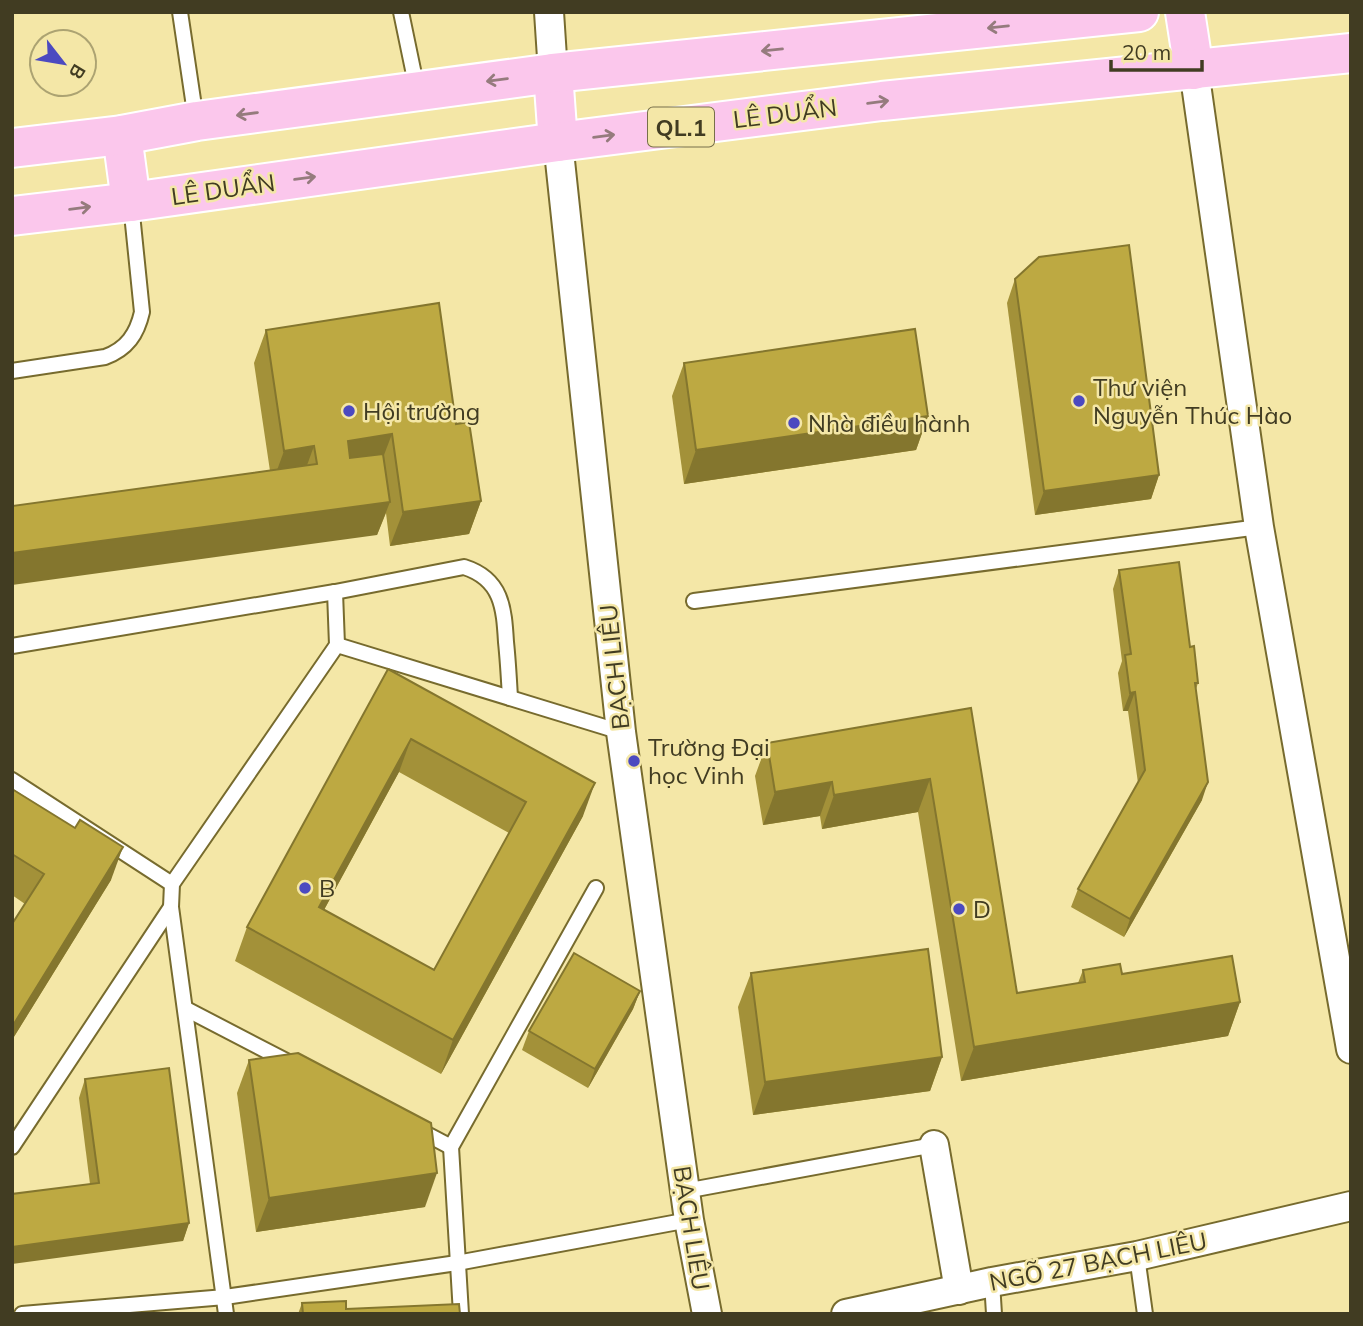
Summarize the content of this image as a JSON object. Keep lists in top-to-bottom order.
{
  "streets": {
    "main road": ["LÊ DUẨN", "QL.1"],
    "street": ["BẠCH LIÊU", "NGÕ 27 BẠCH LIÊU"]
  },
  "crossings": [
    ["LÊ DUẨN", "BẠCH LIÊU"]
  ],
  "places": [
    "Thư viện Nguyễn Thúc Hào",
    "Hội trường",
    "Nhà điều hành",
    "Trường Đại học Vinh",
    "B",
    "D"
  ],
  "scale_bar": "20 m",
  "north": "bottom right"
}
